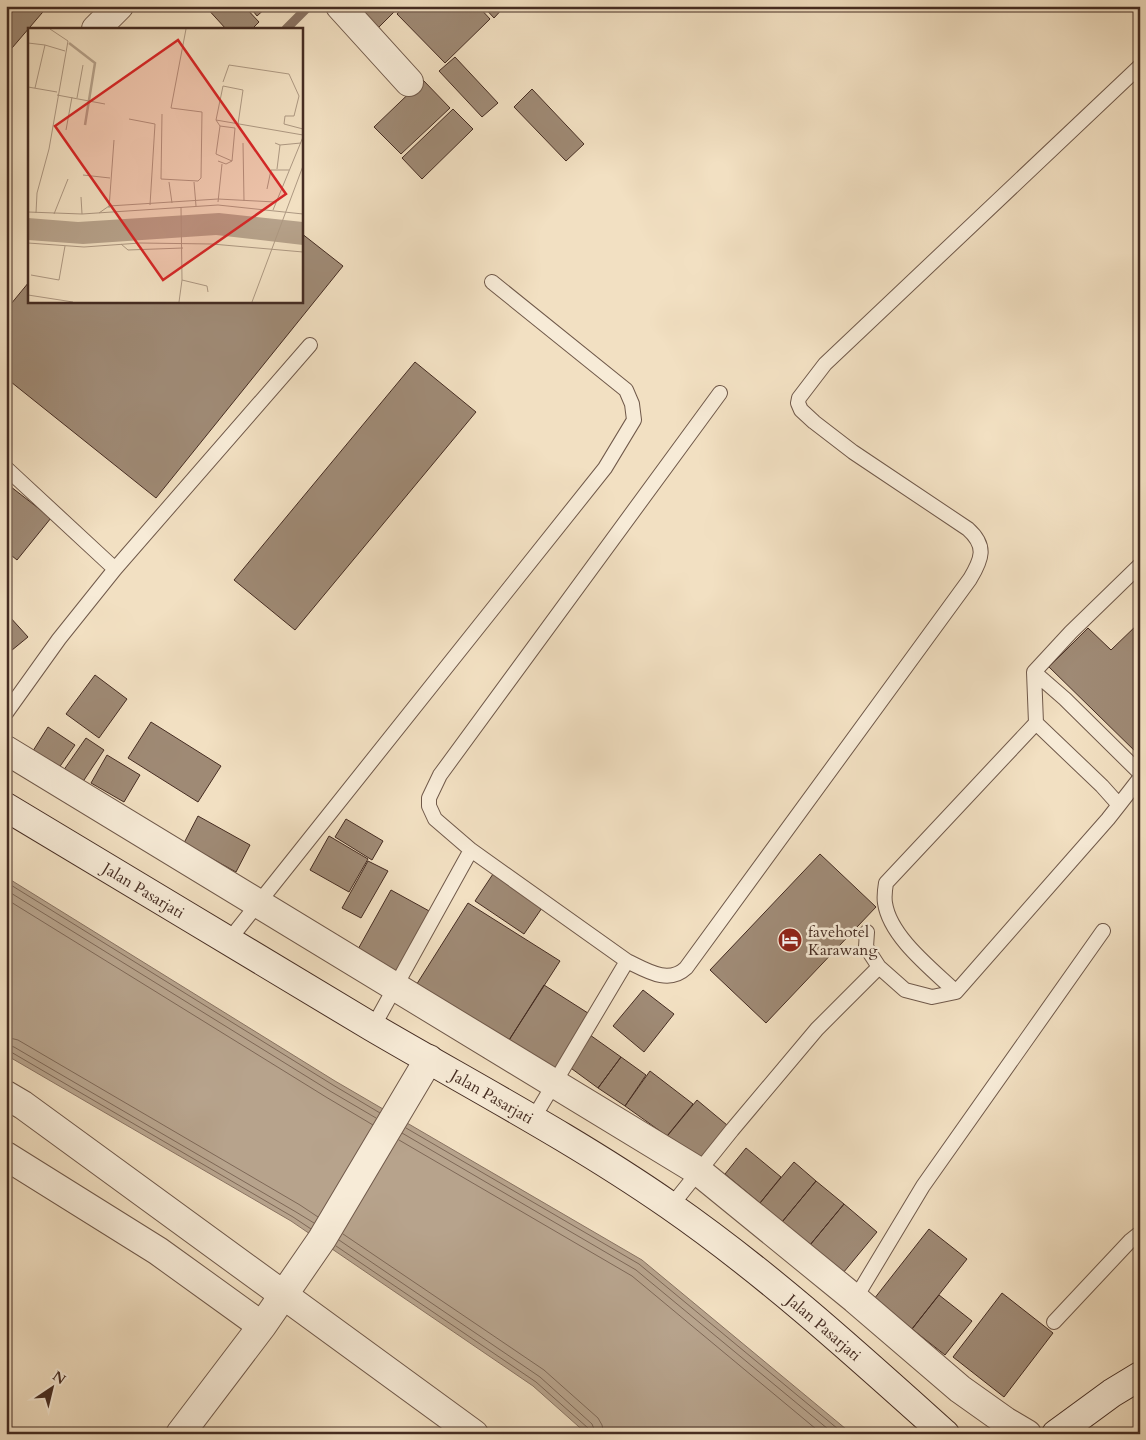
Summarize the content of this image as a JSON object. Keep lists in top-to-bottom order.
{
  "streets": {
    "street": ["Jalan Pasarjati"]
  },
  "places": {
    "hotel": ["favehotel Karawang"]
  },
  "north": "top right"
}
